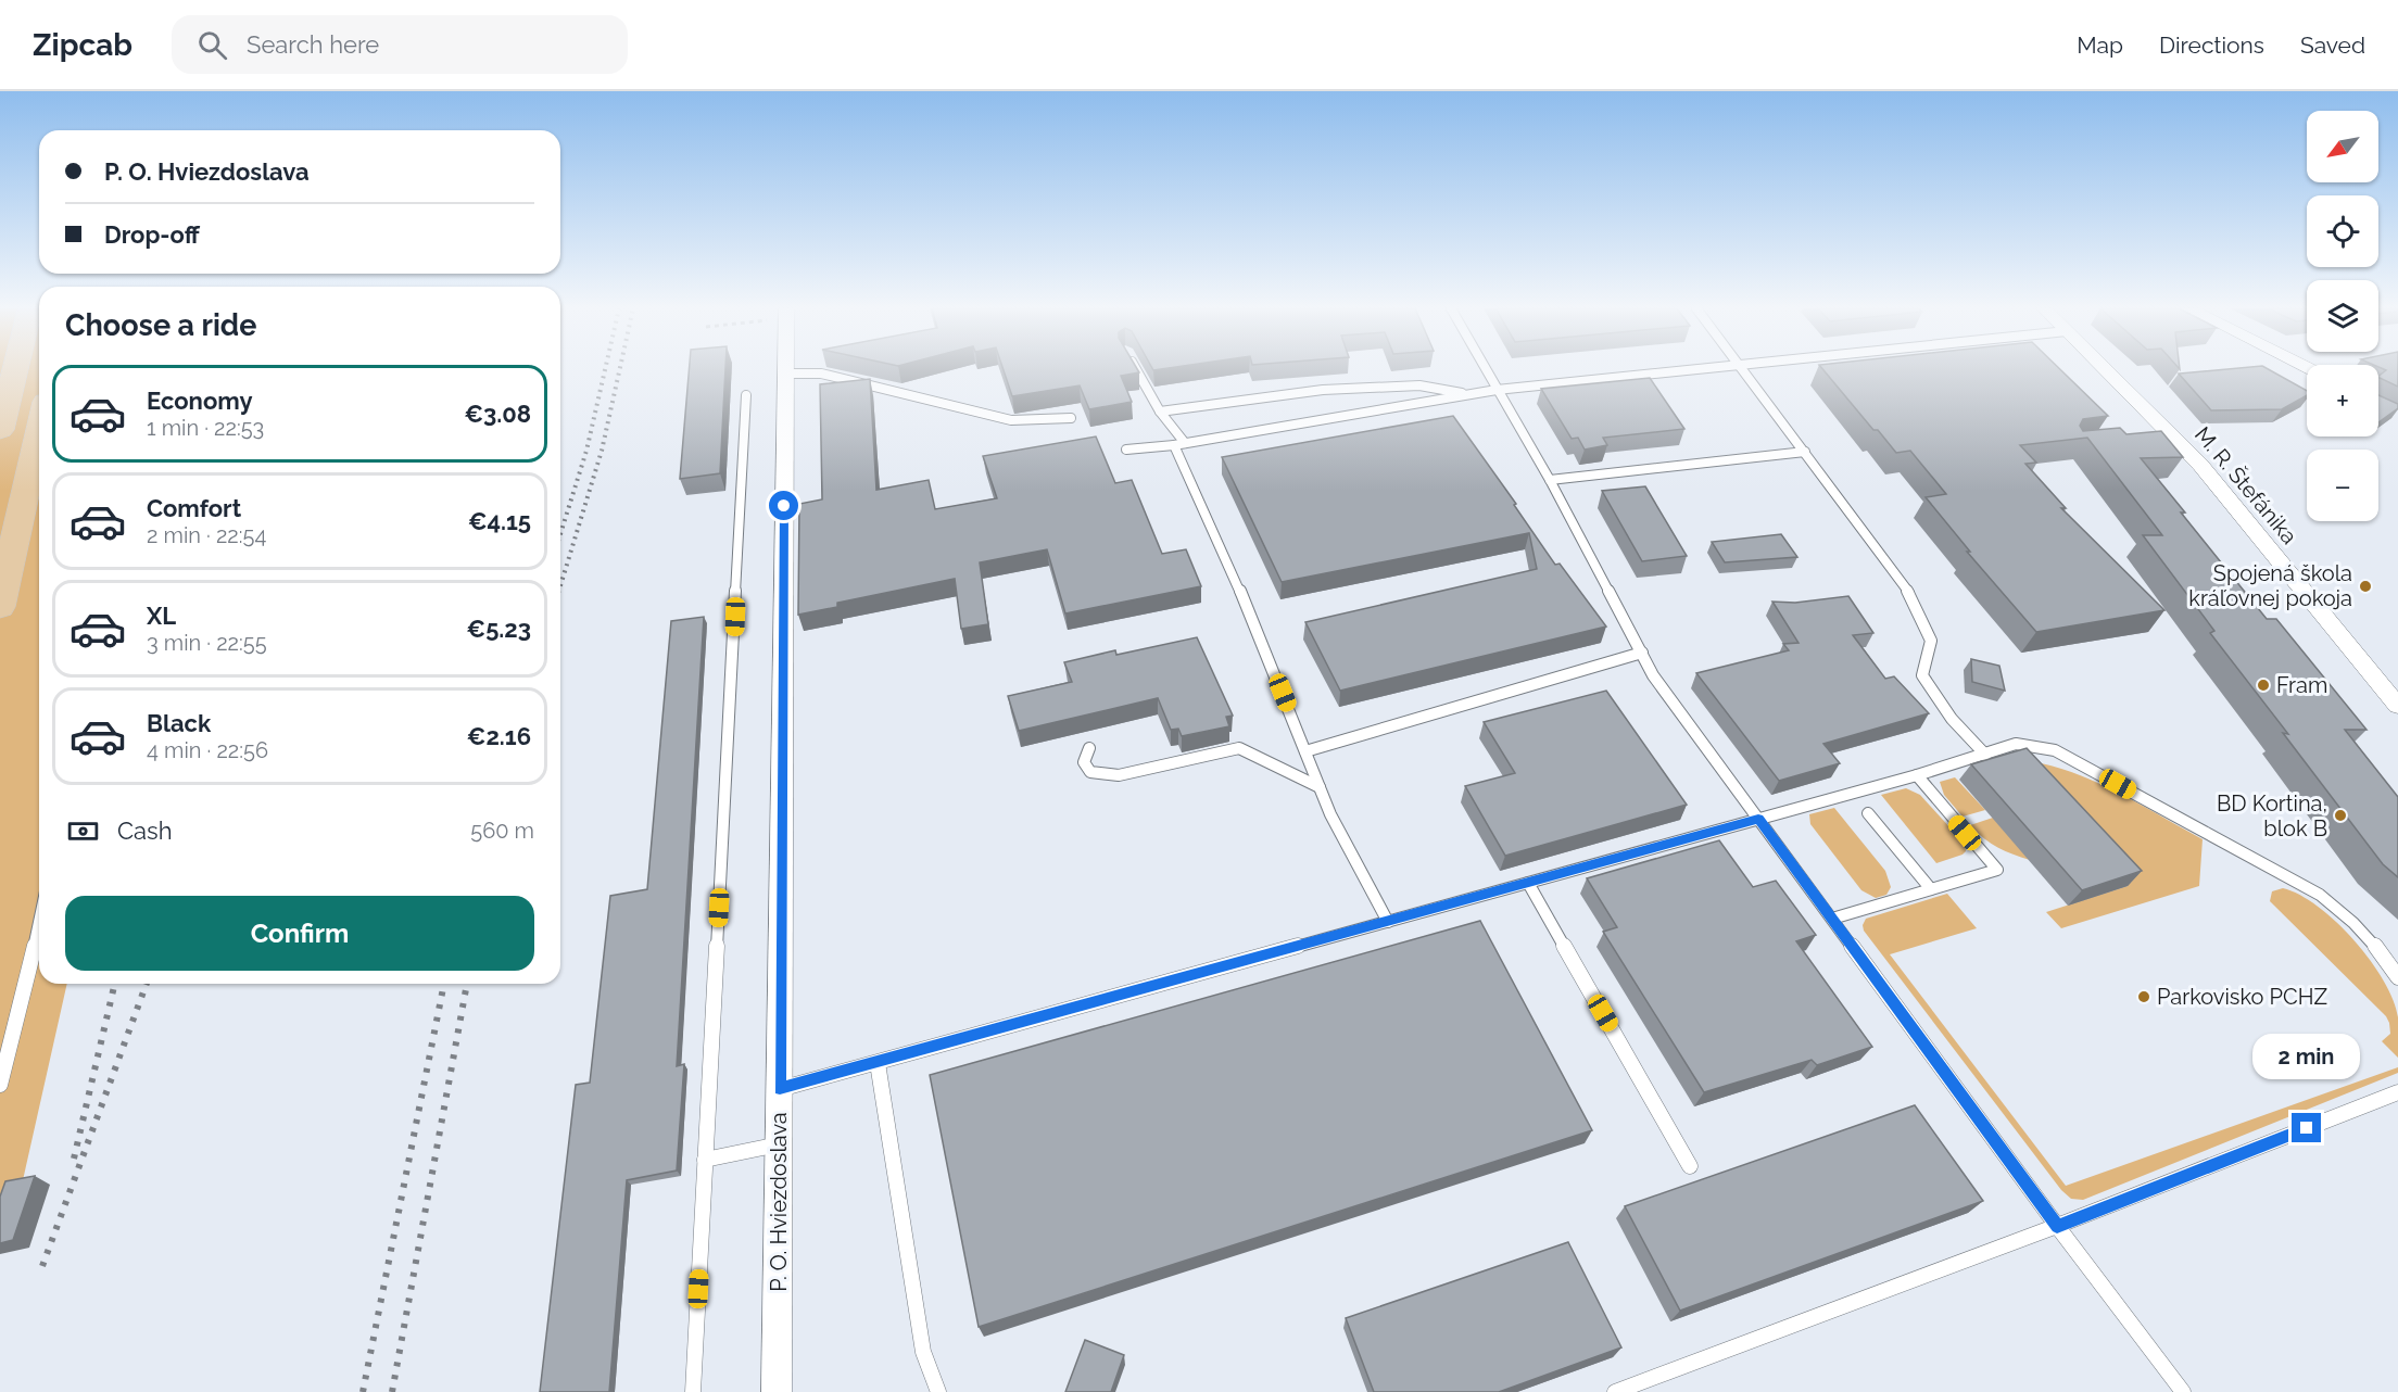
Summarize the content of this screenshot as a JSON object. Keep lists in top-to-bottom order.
{
  "streets": {
    "street": ["M. R. Štefánika", "P. O. Hviezdoslava"]
  },
  "places": [
    "Spojená škola kráľovnej pokoja",
    "Fram",
    "BD Kortina, blok B",
    "Parkovisko PCHZ"
  ],
  "north": "bottom left",
  "page": {
    "header": "Zipcab",
    "search": "Search here",
    "nav": ["Map", "Directions", "Saved"],
    "map_buttons": ["+", "−"],
    "banner": ["P. O. Hviezdoslava", "Drop-off"],
    "heading": "Choose a ride",
    "list": [
      {
        "name": "Economy",
        "note": "1 min · 22:53",
        "value": "€3.08"
      },
      {
        "name": "Comfort",
        "note": "2 min · 22:54",
        "value": "€4.15"
      },
      {
        "name": "XL",
        "note": "3 min · 22:55",
        "value": "€5.23"
      },
      {
        "name": "Black",
        "note": "4 min · 22:56",
        "value": "€2.16"
      }
    ],
    "pay": ["Cash", "560 m"],
    "buttons": "Confirm",
    "bubble": "2 min"
  }
}
